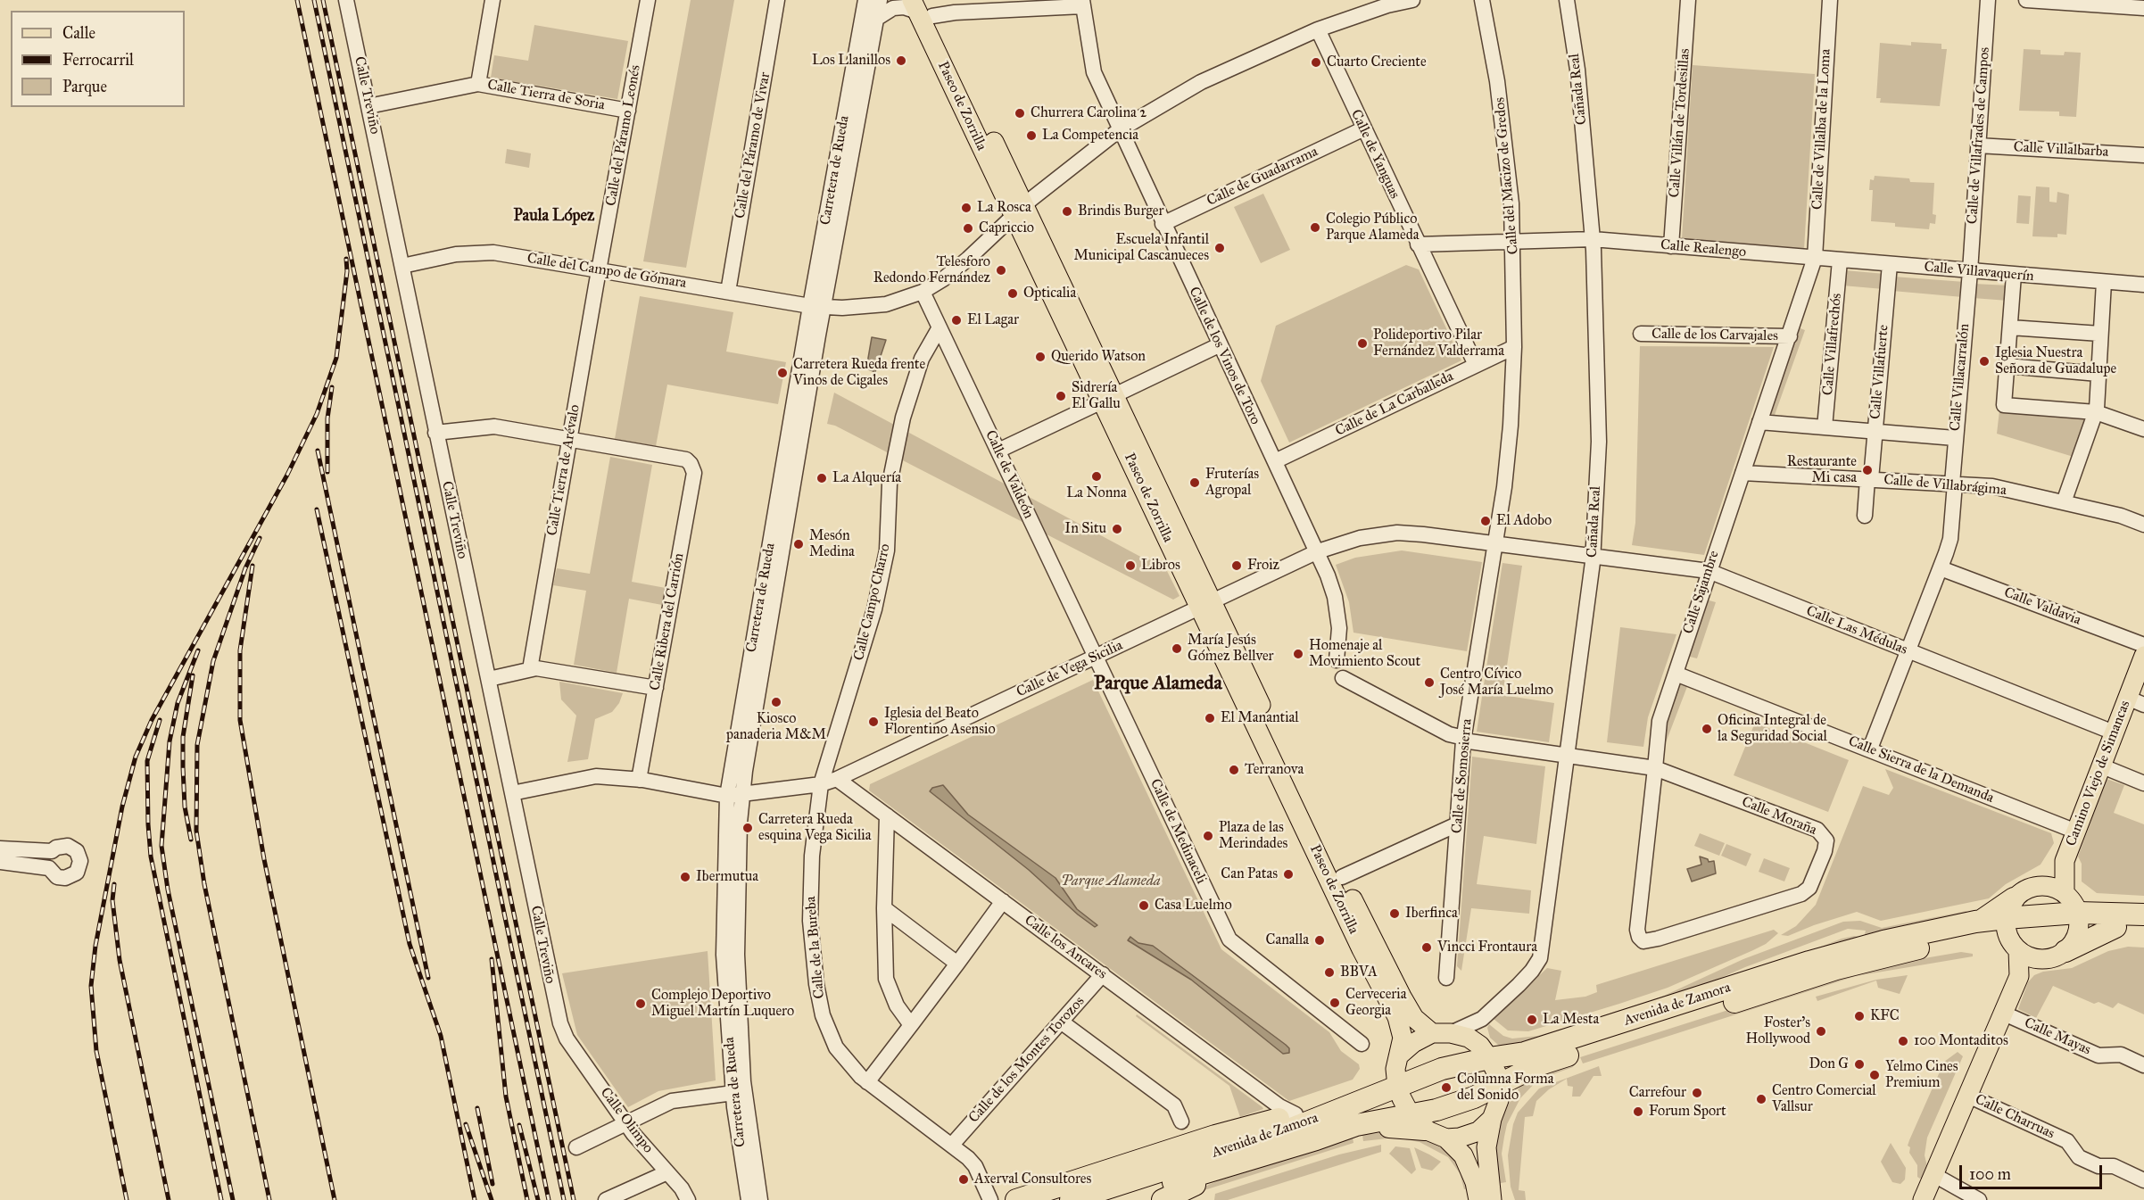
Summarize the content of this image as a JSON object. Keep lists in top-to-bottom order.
{
  "streets": {
    "highway": ["Avenida de Zamora"],
    "main road": ["Paseo de Zorrilla", "Camino Viejo de Simancas"],
    "street": [
      "Cañada Real",
      "Calle Treviño",
      "Calle Tierra de Soria",
      "Calle Villán de Tordesillas",
      "Calle de Villalba de la Loma",
      "Calle del Páramo Leonés",
      "Calle de Villafrades de Campos",
      "Calle del Páramo de Vivar",
      "Calle Villalbarba",
      "Calle de Yanguas",
      "Carretera de Rueda",
      "Calle del Macizo de Gredos",
      "Calle de Guadarrama",
      "Calle Realengo",
      "Calle del Campo de Gómara",
      "Calle Villavaquerín",
      "Calle de los Carvajales",
      "Calle Villafrechós",
      "Calle de los Vinos de Toro",
      "Calle Villafuerte",
      "Calle Villacarralón",
      "Calle de La Carballeda",
      "Calle Tierra de Arévalo",
      "Calle de Valdeón",
      "Calle de Villabrágima",
      "Calle Sajambre",
      "Calle Campo Charro",
      "Calle Valdavia",
      "Calle Ribera del Carrión",
      "Calle Las Médulas",
      "Calle de Vega Sicilia",
      "Calle Sierra de la Demanda",
      "Calle de Somosierra",
      "Calle Moraña",
      "Calle de Medinaceli",
      "Calle de la Bureba",
      "Calle los Ancares",
      "Calle Mayas",
      "Calle de los Montes Torozos",
      "Calle Charruas",
      "Calle Olimpo"
    ]
  },
  "crossings": [
    ["Cañada Real", "Paseo de Zorrilla"],
    ["Cañada Real", "Calle Realengo"],
    ["Cañada Real", "Calle Las Médulas"],
    ["Cañada Real", "Calle Moraña"],
    ["Calle Treviño", "Calle Tierra de Soria"],
    ["Calle Treviño", "Calle del Campo de Gómara"],
    ["Calle Treviño", "Calle de Vega Sicilia"],
    ["Calle Treviño", "Calle Olimpo"],
    ["Calle Tierra de Soria", "Calle del Páramo Leonés"],
    ["Paseo de Zorrilla", "Calle del Campo de Gómara"],
    ["Paseo de Zorrilla", "Calle de Vega Sicilia"],
    ["Paseo de Zorrilla", "Avenida de Zamora"],
    ["Calle Villán de Tordesillas", "Calle Realengo"],
    ["Calle de Villalba de la Loma", "Calle Realengo"],
    ["Calle de Villalba de la Loma", "Calle Villavaquerín"],
    ["Calle de Villalba de la Loma", "Calle Sajambre"],
    ["Calle del Páramo Leonés", "Calle del Campo de Gómara"],
    ["Calle del Páramo Leonés", "Calle Tierra de Arévalo"],
    ["Calle de Villafrades de Campos", "Calle Villalbarba"],
    ["Calle de Villafrades de Campos", "Calle Villavaquerín"],
    ["Calle de Villafrades de Campos", "Calle Villacarralón"],
    ["Calle del Páramo de Vivar", "Calle del Campo de Gómara"],
    ["Calle de Yanguas", "Calle de Guadarrama"],
    ["Calle de Yanguas", "Calle Realengo"],
    ["Calle de Yanguas", "Calle del Campo de Gómara"],
    ["Calle de Yanguas", "Calle de La Carballeda"],
    ["Carretera de Rueda", "Calle del Campo de Gómara"],
    ["Carretera de Rueda", "Calle de Vega Sicilia"],
    ["Calle del Macizo de Gredos", "Calle Realengo"],
    ["Calle del Macizo de Gredos", "Calle de La Carballeda"],
    ["Calle del Macizo de Gredos", "Calle Las Médulas"],
    ["Calle del Macizo de Gredos", "Calle de Somosierra"],
    ["Calle de Guadarrama", "Calle de los Vinos de Toro"],
    ["Calle Realengo", "Calle Villavaquerín"],
    ["Calle Realengo", "Calle Sajambre"],
    ["Calle del Campo de Gómara", "Calle de los Vinos de Toro"],
    ["Calle del Campo de Gómara", "Calle Tierra de Arévalo"],
    ["Calle del Campo de Gómara", "Calle de Valdeón"],
    ["Calle Villavaquerín", "Calle Villafrechós"],
    ["Calle Villavaquerín", "Calle Villafuerte"],
    ["Calle Villavaquerín", "Calle Villacarralón"],
    ["Calle Villavaquerín", "Calle Sajambre"],
    ["Calle de los Carvajales", "Calle Sajambre"],
    ["Calle de los Vinos de Toro", "Calle de La Carballeda"],
    ["Calle de los Vinos de Toro", "Calle Las Médulas"],
    ["Calle de los Vinos de Toro", "Calle de Vega Sicilia"],
    ["Calle Villafuerte", "Calle de Villabrágima"],
    ["Calle Villacarralón", "Calle de Villabrágima"],
    ["Calle Villacarralón", "Calle Valdavia"],
    ["Calle Villacarralón", "Calle Las Médulas"],
    ["Calle Villacarralón", "Calle Sierra de la Demanda"],
    ["Calle Tierra de Arévalo", "Calle Ribera del Carrión"],
    ["Calle de Valdeón", "Calle Campo Charro"],
    ["Calle de Valdeón", "Calle de Vega Sicilia"],
    ["Calle de Valdeón", "Calle de Medinaceli"],
    ["Calle de Villabrágima", "Calle Sajambre"],
    ["Calle Sajambre", "Calle Las Médulas"],
    ["Calle Sajambre", "Calle Sierra de la Demanda"],
    ["Calle Sajambre", "Calle Moraña"],
    ["Calle Campo Charro", "Calle de Vega Sicilia"],
    ["Calle Campo Charro", "Calle de la Bureba"],
    ["Calle Ribera del Carrión", "Calle de Vega Sicilia"],
    ["Calle Las Médulas", "Calle de Vega Sicilia"],
    ["Calle Las Médulas", "Camino Viejo de Simancas"],
    ["Calle Las Médulas", "Calle de Somosierra"],
    ["Calle de Vega Sicilia", "Calle de Medinaceli"],
    ["Calle de Vega Sicilia", "Calle de la Bureba"],
    ["Calle de Vega Sicilia", "Calle los Ancares"],
    ["Calle Sierra de la Demanda", "Camino Viejo de Simancas"],
    ["Calle de Somosierra", "Calle Moraña"],
    ["Calle de la Bureba", "Calle de los Montes Torozos"],
    ["Calle los Ancares", "Calle de los Montes Torozos"]
  ],
  "districts": ["Paula López", "Parque Alameda"],
  "parks": ["Parque Alameda"],
  "places": [
    "Los Llanillos",
    "Cuarto Creciente",
    "Churrera Carolina 2",
    "La Competencia",
    "La Rosca",
    "Brindis Burger",
    "Colegio Público Parque Alameda",
    "Capriccio",
    "Escuela Infantil Municipal Cascanueces",
    "Telesforo Redondo Fernández",
    "Opticalia",
    "El Lagar",
    "Polideportivo Pilar Fernández Valderrama",
    "Querido Watson",
    "Iglesia Nuestra Señora de Guadalupe",
    "Carretera Rueda frente Vinos de Cigales",
    "Sidrería El Gallu",
    "Restaurante Mi casa",
    "La Nonna",
    "La Alquería",
    "Fruterías Agropal",
    "El Adobo",
    "In Situ",
    "Mesón Medina",
    "Libros",
    "Froiz",
    "María Jesús Gómez Bellver",
    "Homenaje al Movimiento Scout",
    "Centro Cívico José María Luelmo",
    "Kiosco panaderia M&M",
    "El Manantial",
    "Iglesia del Beato Florentino Asensio",
    "Oficina Integral de la Seguridad Social",
    "Terranova",
    "Carretera Rueda esquina Vega Sicilia",
    "Plaza de las Merindades",
    "Can Patas",
    "Ibermutua",
    "Casa Luelmo",
    "Iberfinca",
    "Canalla",
    "Vincci Frontaura",
    "BBVA",
    "Cerveceria Georgia",
    "Complejo Deportivo Miguel Martín Luquero",
    "KFC",
    "La Mesta",
    "Foster's Hollywood",
    "100 Montaditos",
    "Don G",
    "Yelmo Cines Premium",
    "Columna Forma del Sonido",
    "Carrefour",
    "Centro Comercial Vallsur",
    "Forum Sport",
    "Axerval Consultores"
  ],
  "legend": ["Calle", "Ferrocarril", "Parque"],
  "scale_bar": "100 m"
}
